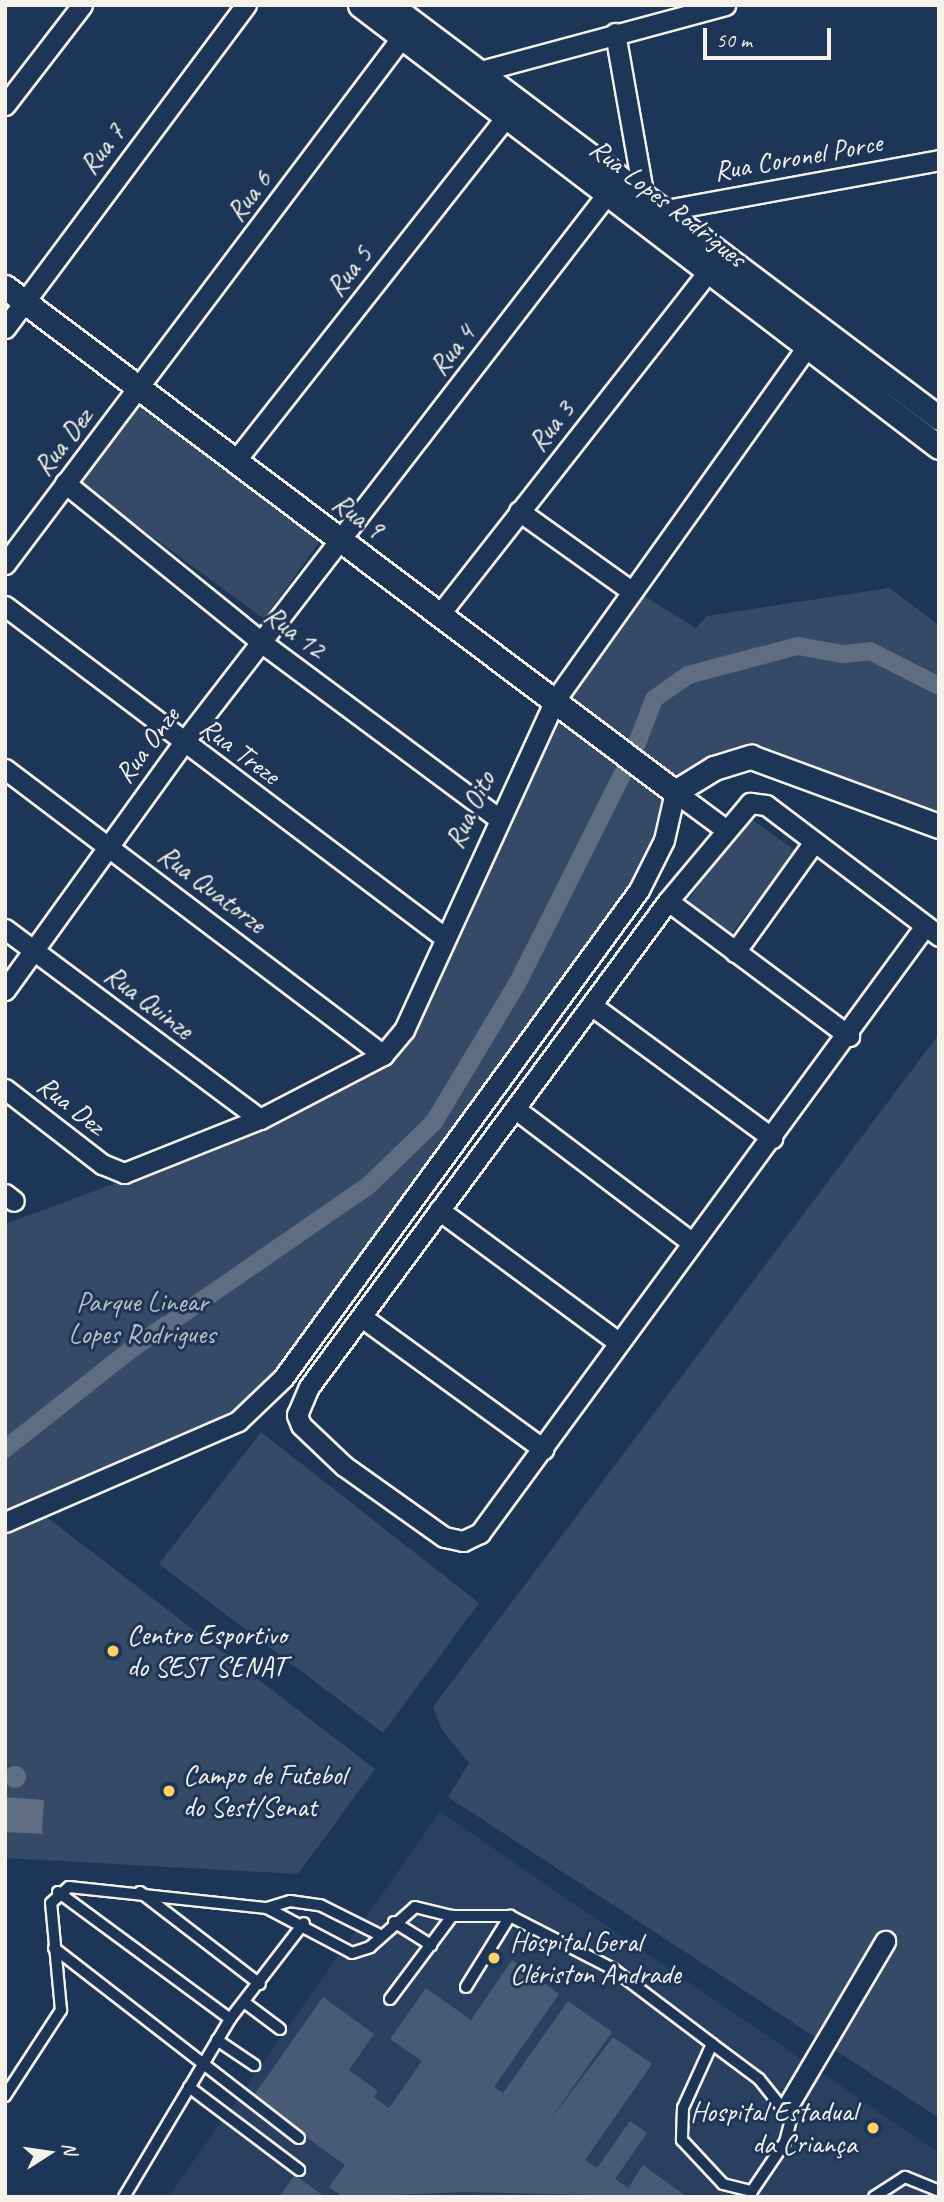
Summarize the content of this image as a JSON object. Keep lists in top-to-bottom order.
{
  "streets": {
    "street": [
      "Rua 7",
      "Rua Coronel Porce",
      "Rua 6",
      "Rua Lopes Rodrigues",
      "Rua 5",
      "Rua 4",
      "Rua 3",
      "Rua Dez",
      "Rua 9",
      "Rua 12",
      "Rua Onze",
      "Rua Treze",
      "Rua Oito",
      "Rua Quatorze",
      "Rua Quinze"
    ]
  },
  "crossings": [
    ["Rua 7", "Rua 9"],
    ["Rua Coronel Porce", "Rua Lopes Rodrigues"],
    ["Rua 6", "Rua Lopes Rodrigues"],
    ["Rua 6", "Rua Dez"],
    ["Rua 6", "Rua 9"],
    ["Rua Lopes Rodrigues", "Rua 5"],
    ["Rua Lopes Rodrigues", "Rua 4"],
    ["Rua Lopes Rodrigues", "Rua 3"],
    ["Rua Lopes Rodrigues", "Rua Oito"],
    ["Rua 5", "Rua 9"],
    ["Rua 4", "Rua 9"],
    ["Rua 4", "Rua Onze"],
    ["Rua 3", "Rua 9"],
    ["Rua Dez", "Rua 9"],
    ["Rua Dez", "Rua 12"],
    ["Rua Dez", "Rua Oito"],
    ["Rua 9", "Rua Onze"],
    ["Rua 9", "Rua Oito"],
    ["Rua 12", "Rua Onze"],
    ["Rua 12", "Rua Oito"],
    ["Rua Onze", "Rua Treze"],
    ["Rua Onze", "Rua Quatorze"],
    ["Rua Onze", "Rua Quinze"],
    ["Rua Treze", "Rua Oito"],
    ["Rua Oito", "Rua Quatorze"],
    ["Rua Oito", "Rua Quinze"]
  ],
  "parks": ["Parque Linear Lopes Rodrigues"],
  "places": [
    "Centro Esportivo do SEST SENAT",
    "Campo de Futebol do Sest/Senat",
    "Hospital Geral Clériston Andrade",
    "Hospital Estadual da Criança"
  ],
  "scale_bar": "50 m",
  "north": "right"
}
